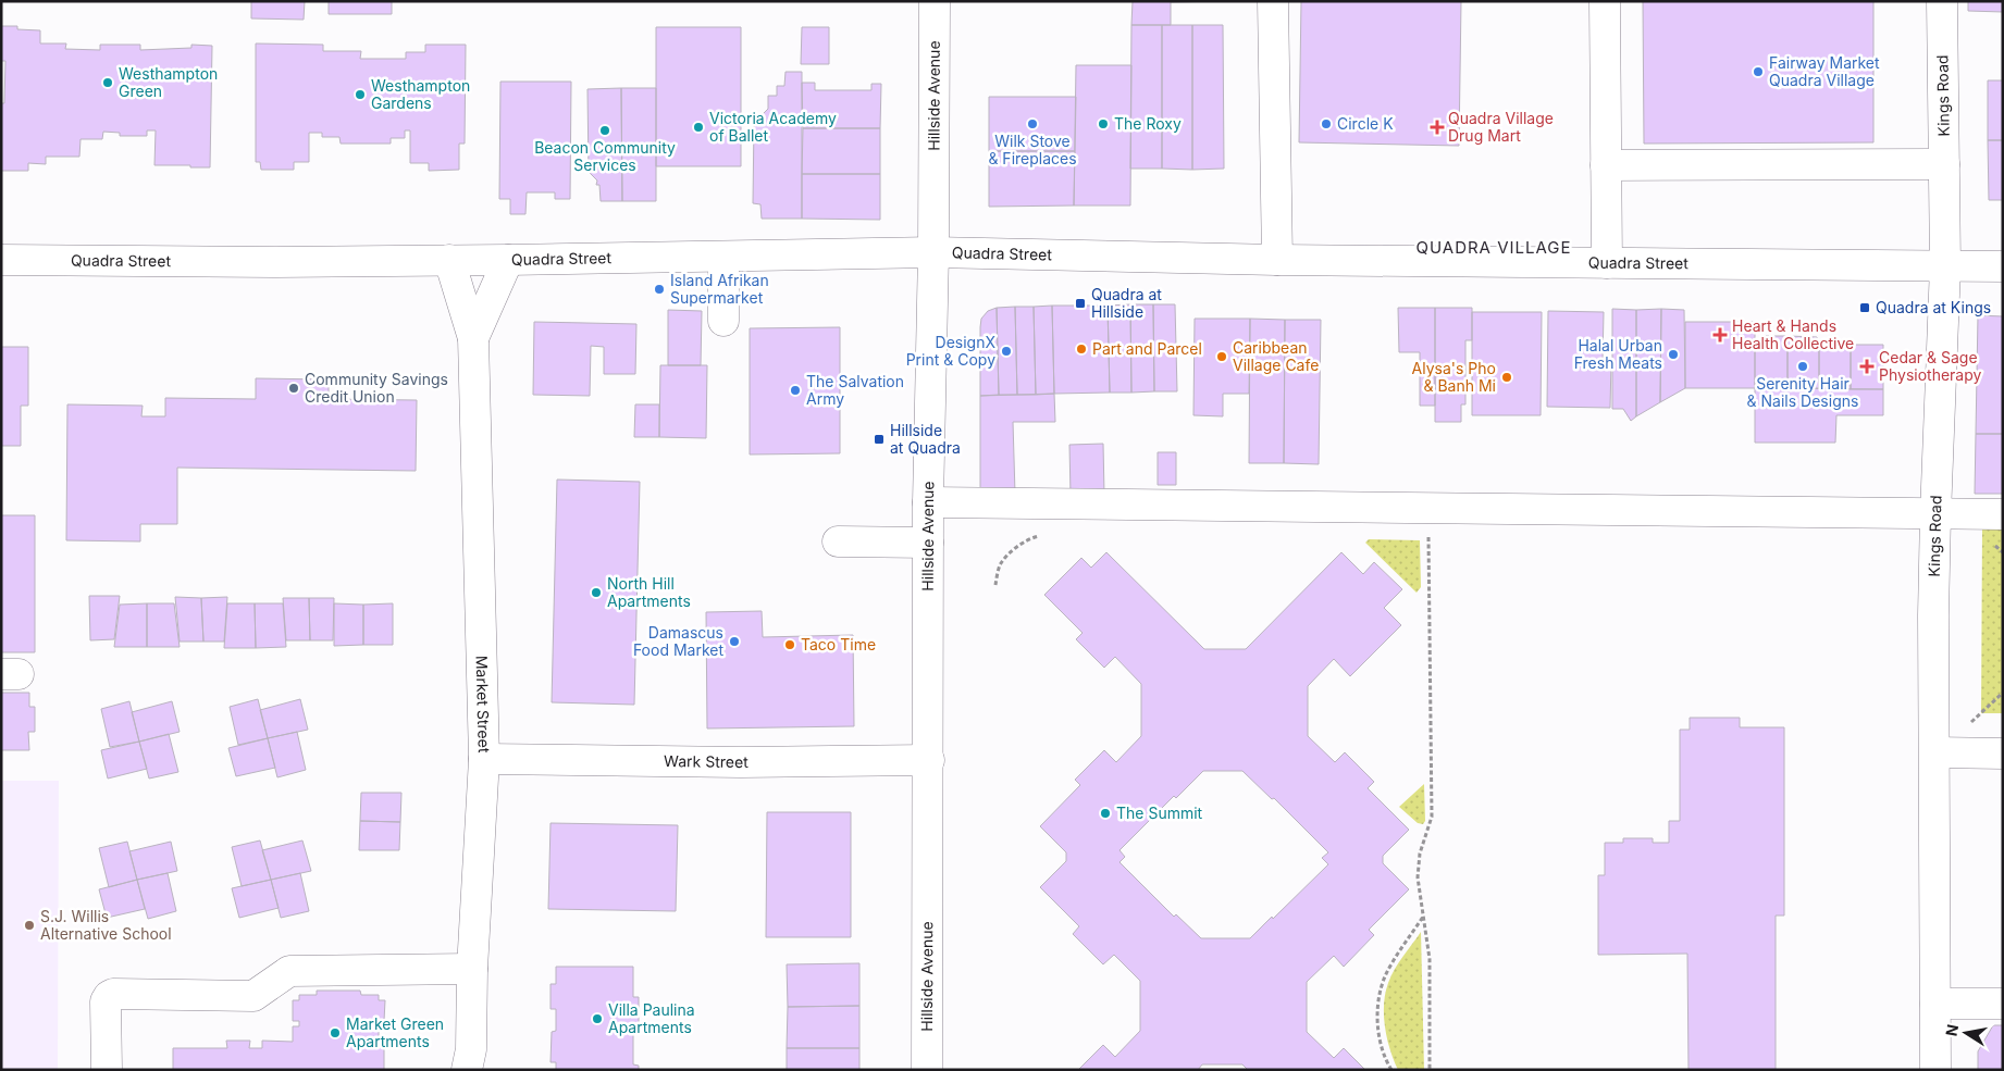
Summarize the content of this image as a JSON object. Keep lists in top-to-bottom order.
{
  "streets": {
    "main road": [
      "Hillside Avenue",
      "Kings Road",
      "Quadra Street",
      "Market Street",
      "Wark Street"
    ]
  },
  "crossings": [
    ["Hillside Avenue", "Quadra Street"],
    ["Hillside Avenue", "Wark Street"],
    ["Kings Road", "Quadra Street"],
    ["Quadra Street", "Market Street"],
    ["Market Street", "Wark Street"]
  ],
  "districts": ["QUADRA VILLAGE"],
  "places": {
    "other": [
      "Fairway Market Quadra Village",
      "Westhampton Green",
      "Westhampton Gardens",
      "Wilk Stove & Fireplaces",
      "The Roxy",
      "Circle K",
      "Victoria Academy of Ballet",
      "Beacon Community Services",
      "Island Afrikan Supermarket",
      "Part and Parcel",
      "DesignX Print & Copy",
      "Halal Urban Fresh Meats",
      "Caribbean Village Cafe",
      "Serenity Hair & Nails Designs",
      "Alysa's Pho & Banh Mi",
      "Community Savings Credit Union",
      "The Salvation Army",
      "North Hill Apartments",
      "Damascus Food Market",
      "Taco Time",
      "The Summit",
      "S.J. Willis Alternative School",
      "Villa Paulina Apartments",
      "Market Green Apartments"
    ],
    "health": ["Quadra Village Drug Mart", "Heart & Hands Health Collective", "Cedar & Sage Physiotherapy"],
    "transit": ["Quadra at Hillside", "Quadra at Kings", "Hillside at Quadra"]
  },
  "north": "left"
}
